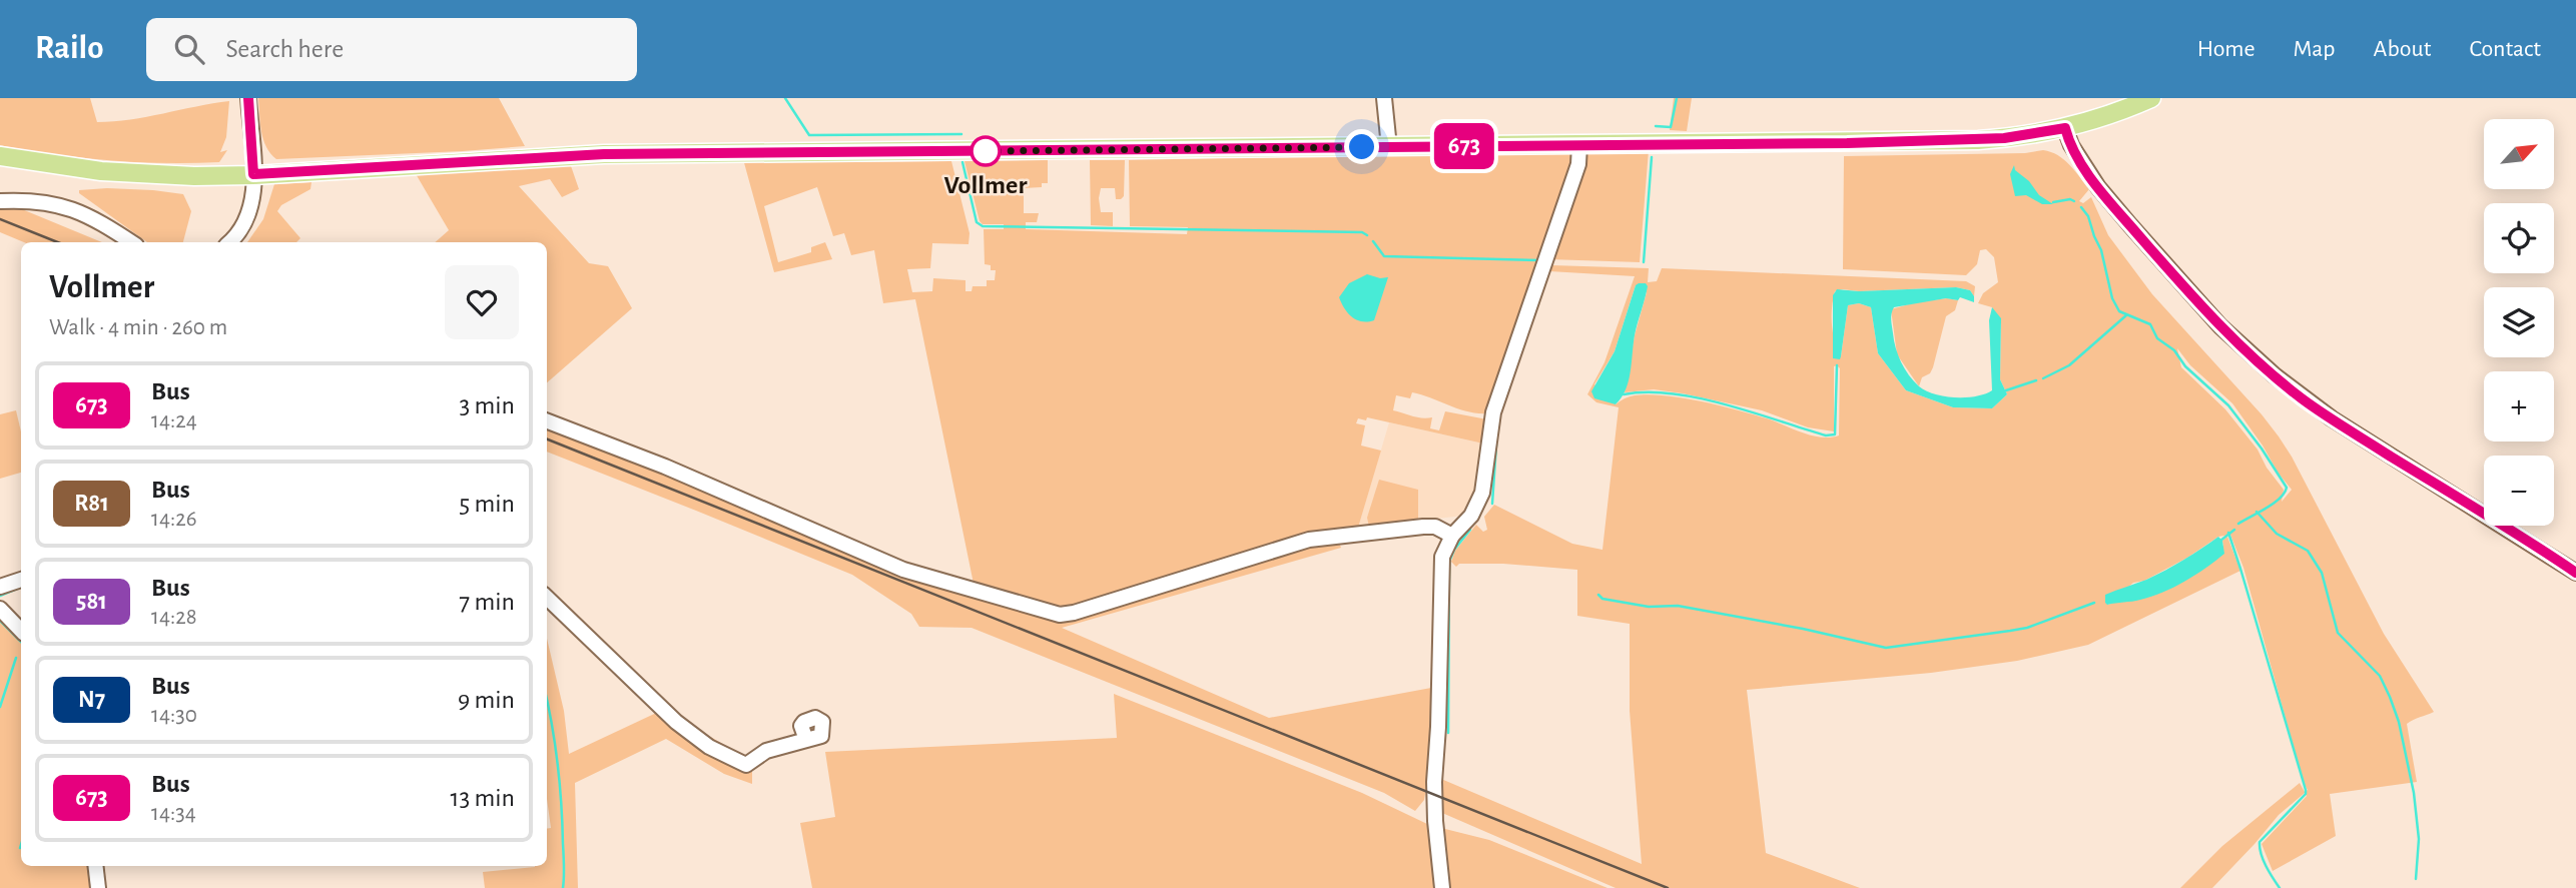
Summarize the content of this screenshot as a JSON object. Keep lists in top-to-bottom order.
{
  "places": ["Vollmer"],
  "lines": ["bus line 673"],
  "north": "top right",
  "page": {
    "header": "Railo",
    "search": "Search here",
    "nav": [
      "Home",
      "Map",
      "About",
      "Contact"
    ],
    "on_map": "673",
    "map_buttons": ["+", "−"],
    "heading": ["Vollmer", "Walk · 4 min · 260 m"],
    "list": [
      {
        "mark": "673",
        "name": "Bus",
        "note": "14:24",
        "value": "3 min"
      },
      {
        "mark": "R81",
        "name": "Bus",
        "note": "14:26",
        "value": "5 min"
      },
      {
        "mark": "581",
        "name": "Bus",
        "note": "14:28",
        "value": "7 min"
      },
      {
        "mark": "N7",
        "name": "Bus",
        "note": "14:30",
        "value": "9 min"
      },
      {
        "mark": "673",
        "name": "Bus",
        "note": "14:34",
        "value": "13 min"
      }
    ]
  }
}
